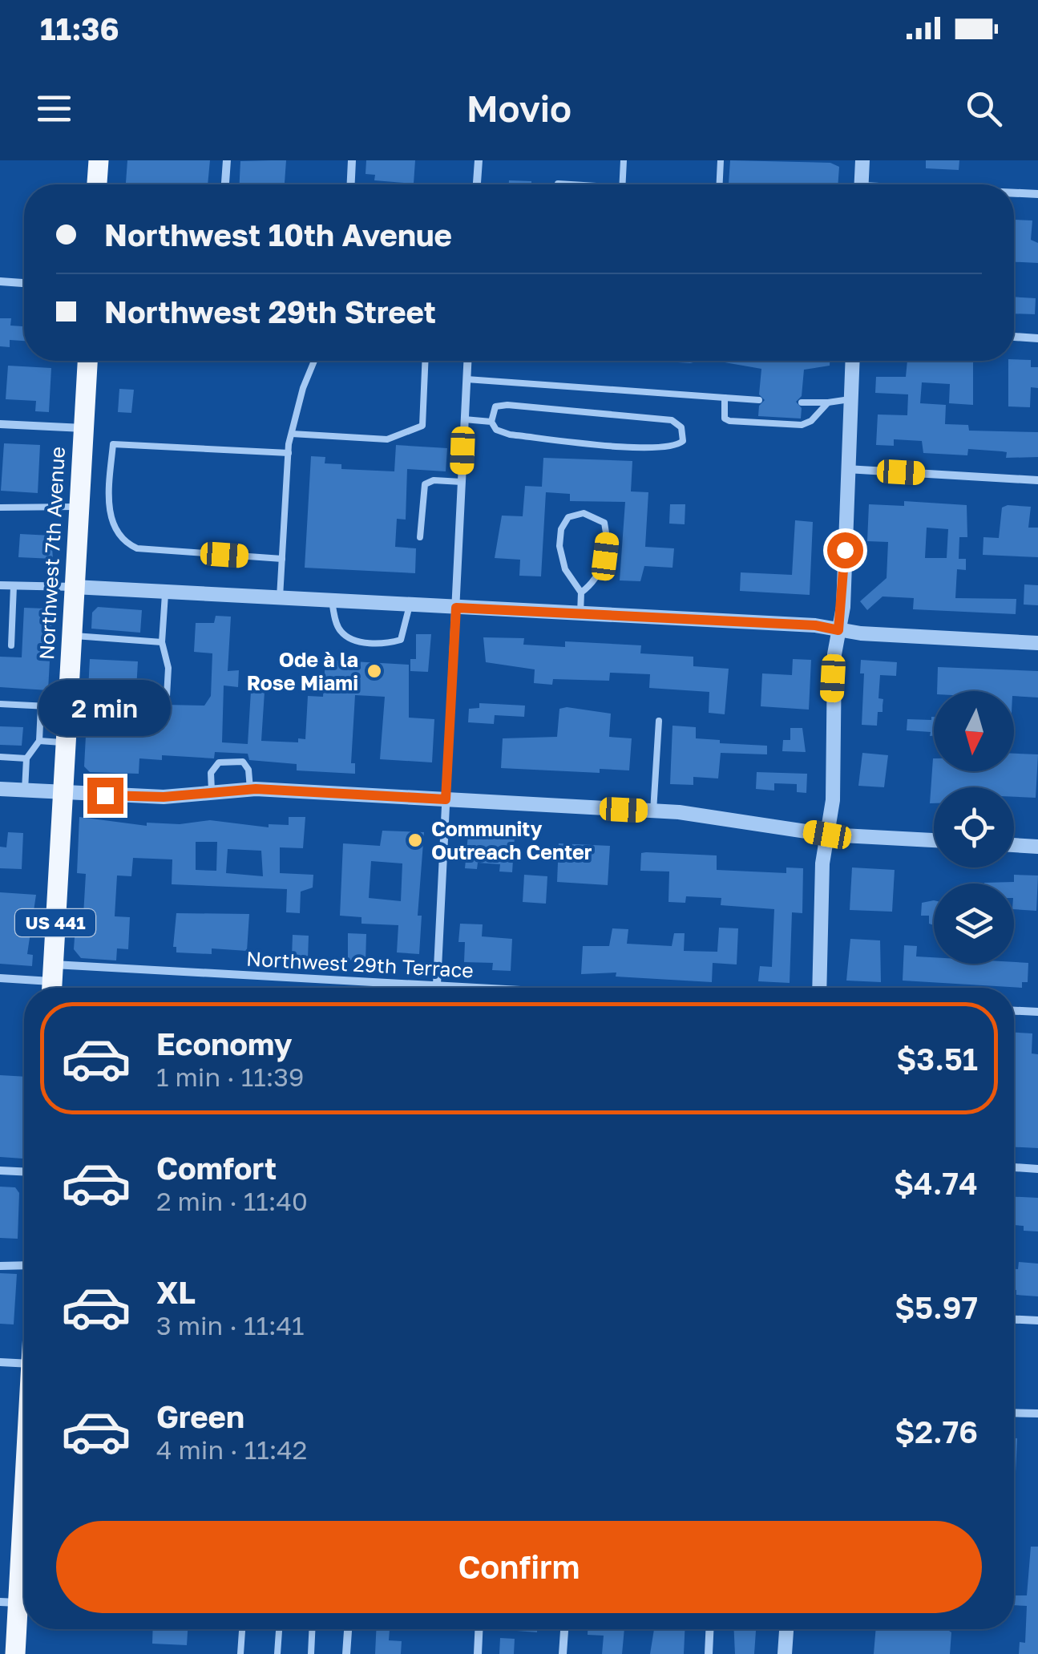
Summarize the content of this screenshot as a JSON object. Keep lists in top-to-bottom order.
{
  "streets": {
    "main road": ["Northwest 7th Avenue", "US 441"],
    "street": ["Northwest 29th Terrace"]
  },
  "crossings": [
    ["Northwest 7th Avenue", "Northwest 29th Terrace"]
  ],
  "places": ["Ode à la Rose Miami", "Community Outreach Center"],
  "north": "bottom",
  "page": {
    "status": "11:36",
    "header": "Movio",
    "banner": ["Northwest 10th Avenue", "Northwest 29th Street"],
    "bubble": "2 min",
    "list": [
      {
        "name": "Economy",
        "note": "1 min · 11:39",
        "value": "$3.51"
      },
      {
        "name": "Comfort",
        "note": "2 min · 11:40",
        "value": "$4.74"
      },
      {
        "name": "XL",
        "note": "3 min · 11:41",
        "value": "$5.97"
      },
      {
        "name": "Green",
        "note": "4 min · 11:42",
        "value": "$2.76"
      }
    ],
    "buttons": "Confirm"
  }
}
